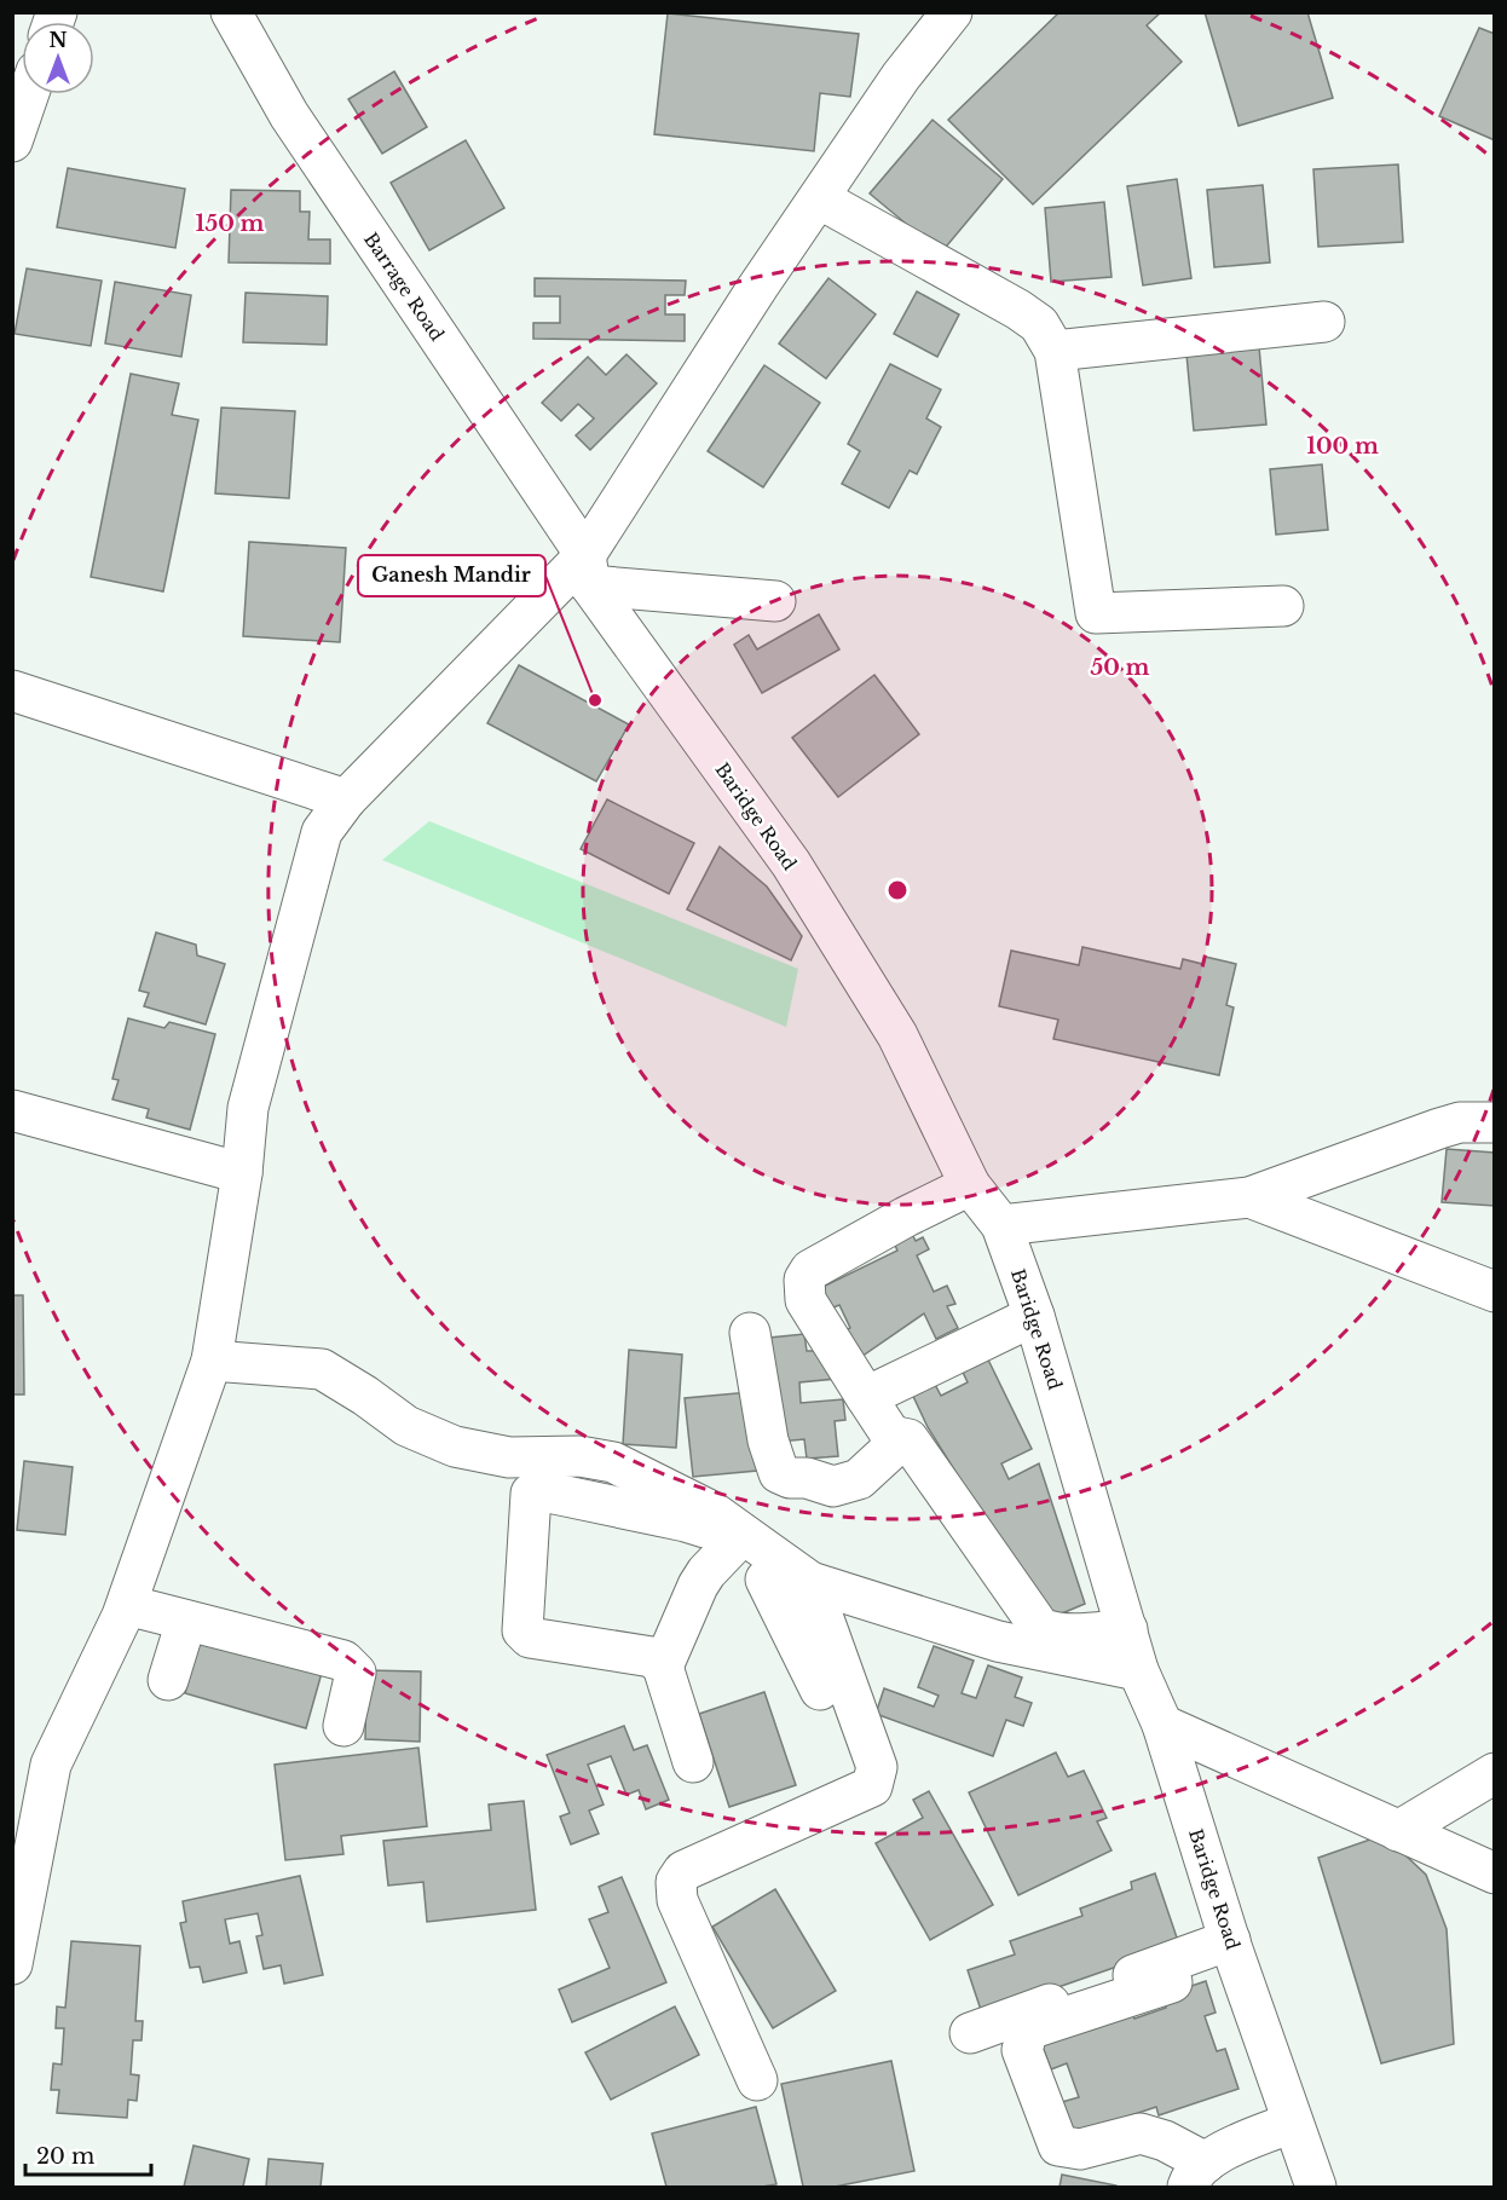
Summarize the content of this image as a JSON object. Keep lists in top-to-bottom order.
{
  "streets": {
    "street": ["Barrage Road", "Baridge Road"]
  },
  "crossings": [
    ["Barrage Road", "Baridge Road"]
  ],
  "places": ["Ganesh Mandir"],
  "scale_bar": "20 m",
  "north": "top",
  "rings": ["150 m", "100 m", "50 m"]
}
